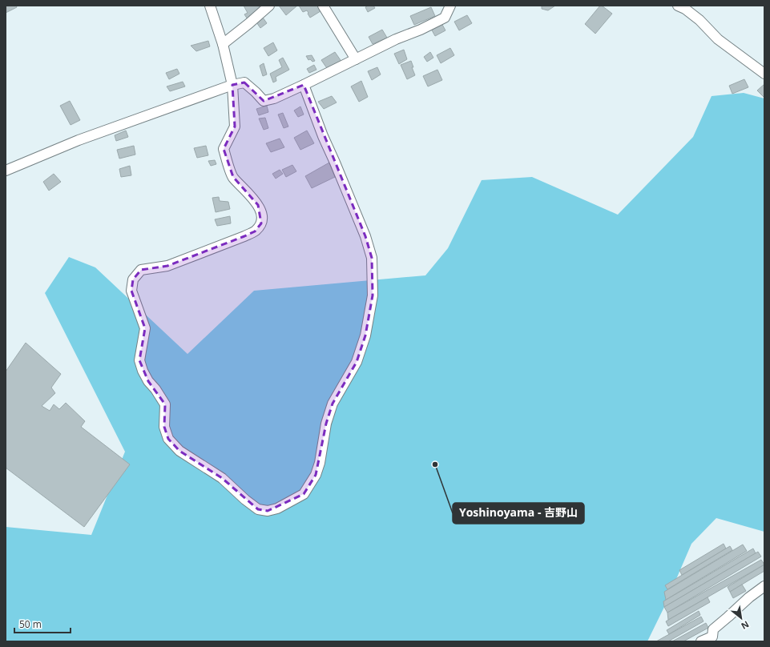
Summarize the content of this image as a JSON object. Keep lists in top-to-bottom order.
{
  "places": ["Yoshinoyama - 吉野山"],
  "scale_bar": "50 m",
  "north": "bottom right"
}
